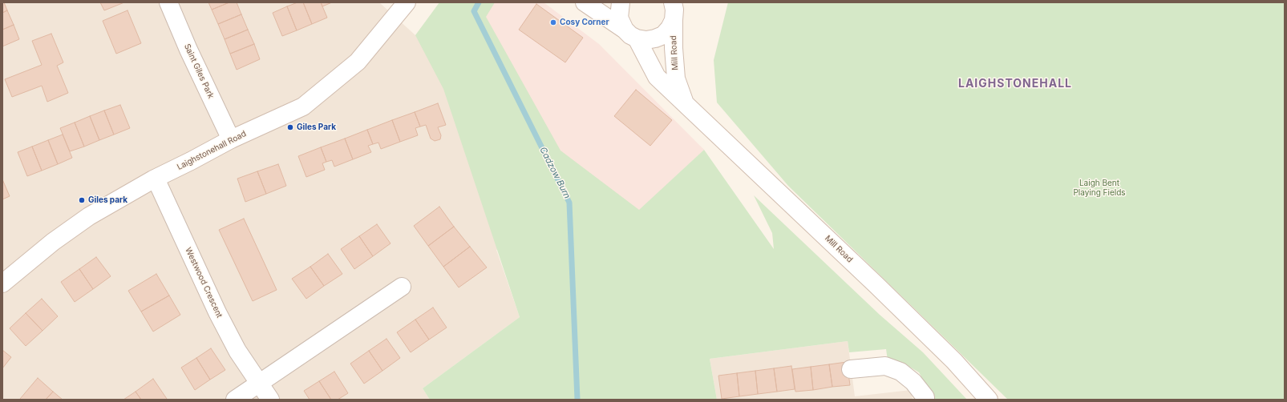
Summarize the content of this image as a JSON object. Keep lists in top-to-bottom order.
{
  "streets": {
    "street": [
      "Mill Road",
      "Saint Giles Park",
      "Laighstonehall Road",
      "Westwood Crescent"
    ]
  },
  "crossings": [
    ["Saint Giles Park", "Laighstonehall Road"],
    ["Laighstonehall Road", "Westwood Crescent"]
  ],
  "districts": ["LAIGHSTONEHALL"],
  "water": ["Cadzow Burn"],
  "parks": ["Laigh Bent Playing Fields"],
  "places": ["Cosy Corner", "Giles Park", "Giles park"]
}
